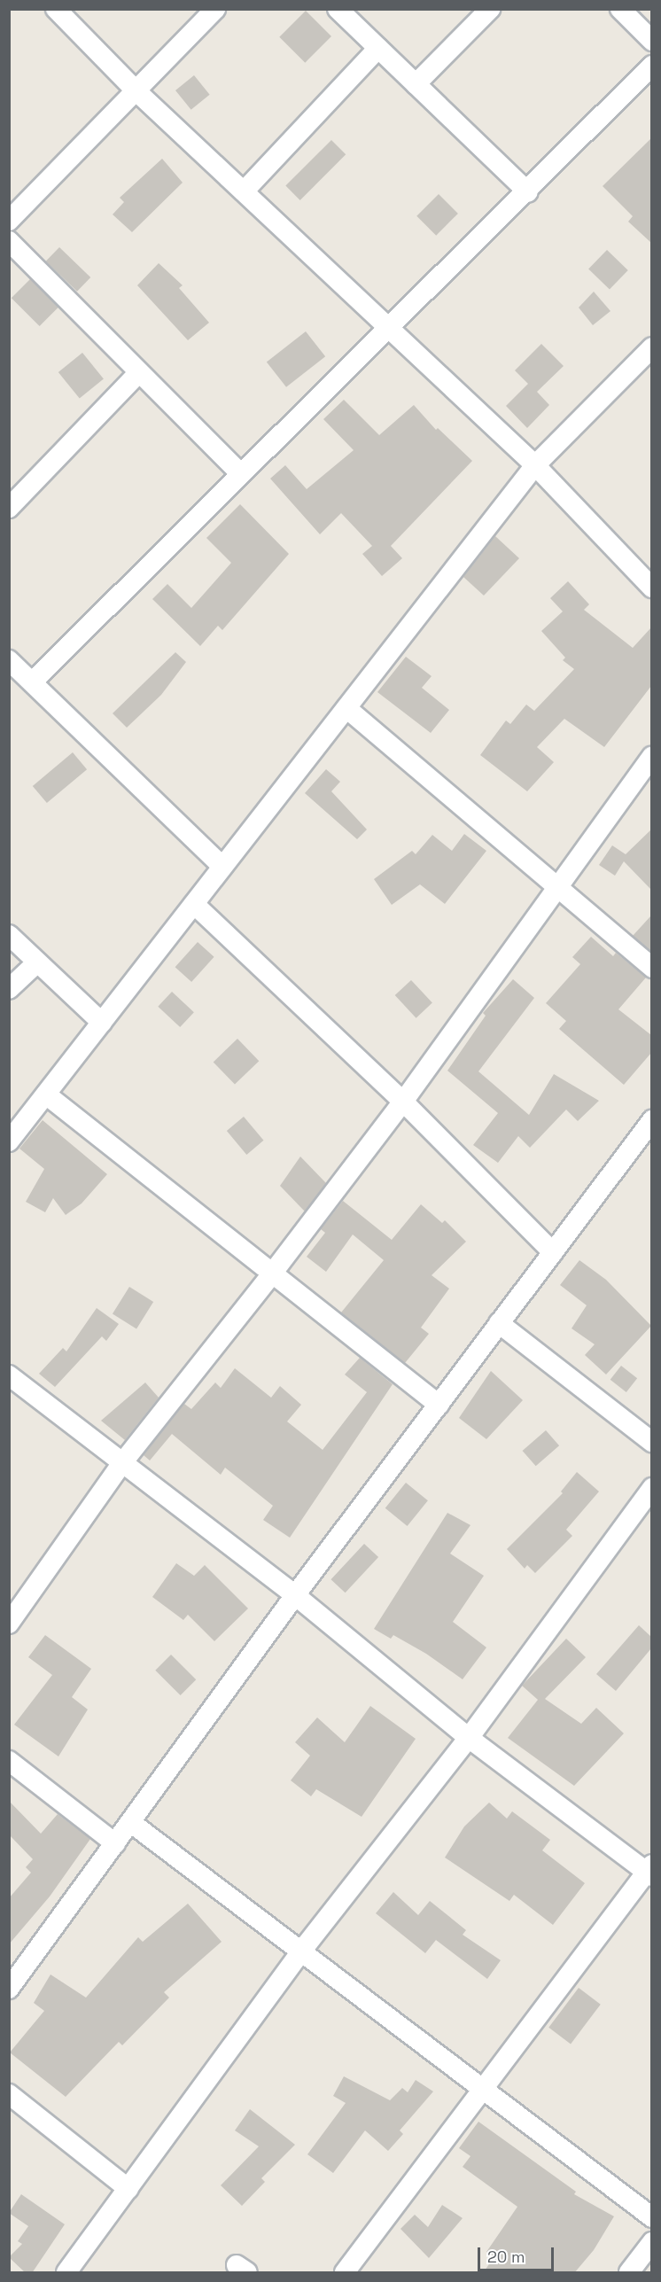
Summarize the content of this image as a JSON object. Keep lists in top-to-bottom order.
{
  "scale_bar": "20 m"
}
